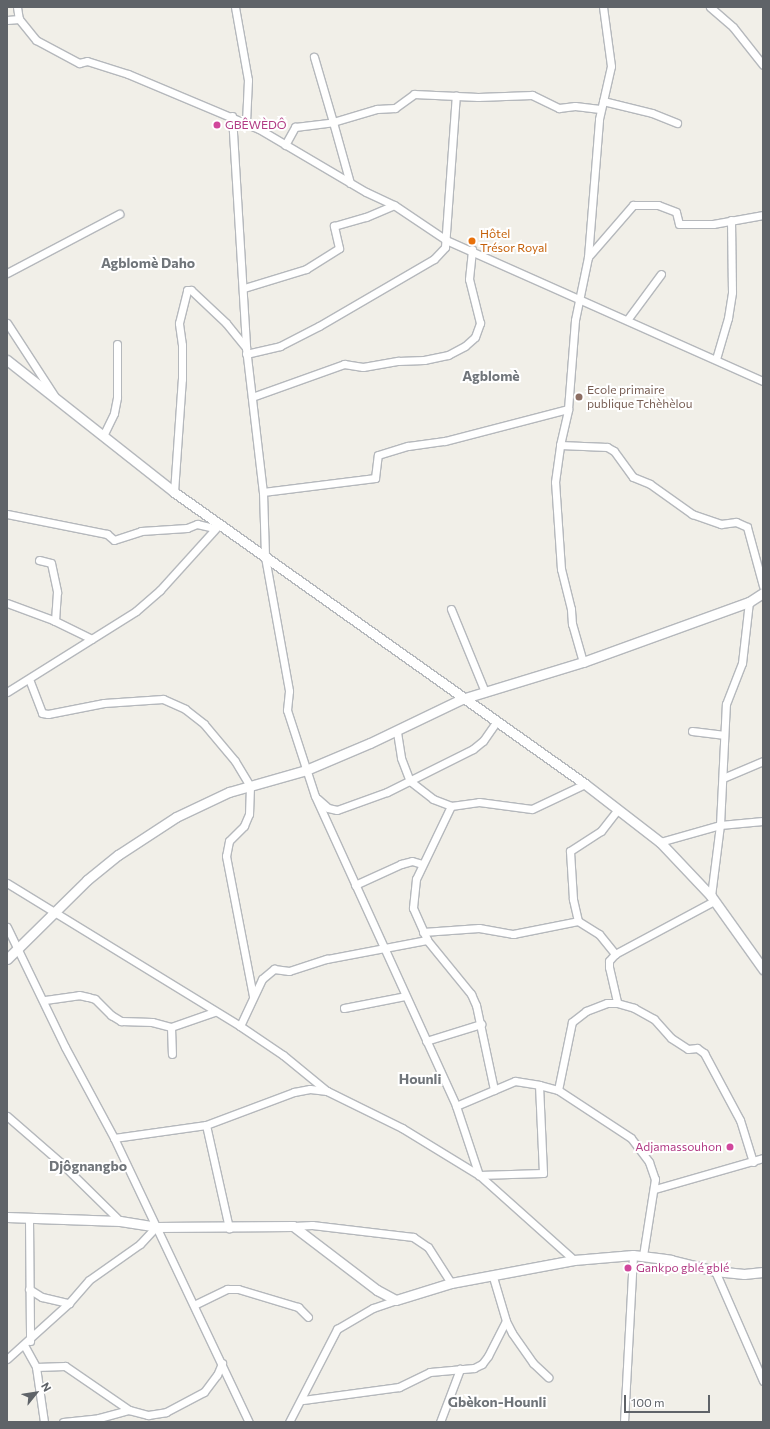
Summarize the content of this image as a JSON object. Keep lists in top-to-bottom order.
{
  "districts": [
    "Agblomè Daho",
    "Agblomè",
    "Hounli",
    "Djôgnangbo",
    "Gbèkon-Hounli"
  ],
  "places": [
    "GBÊWÈDÔ",
    "Hôtel Trésor Royal",
    "Ecole primaire publique Tchèhèlou",
    "Adjamassouhon",
    "Gankpo gblé gblé"
  ],
  "scale_bar": "100 m",
  "north": "top right"
}
